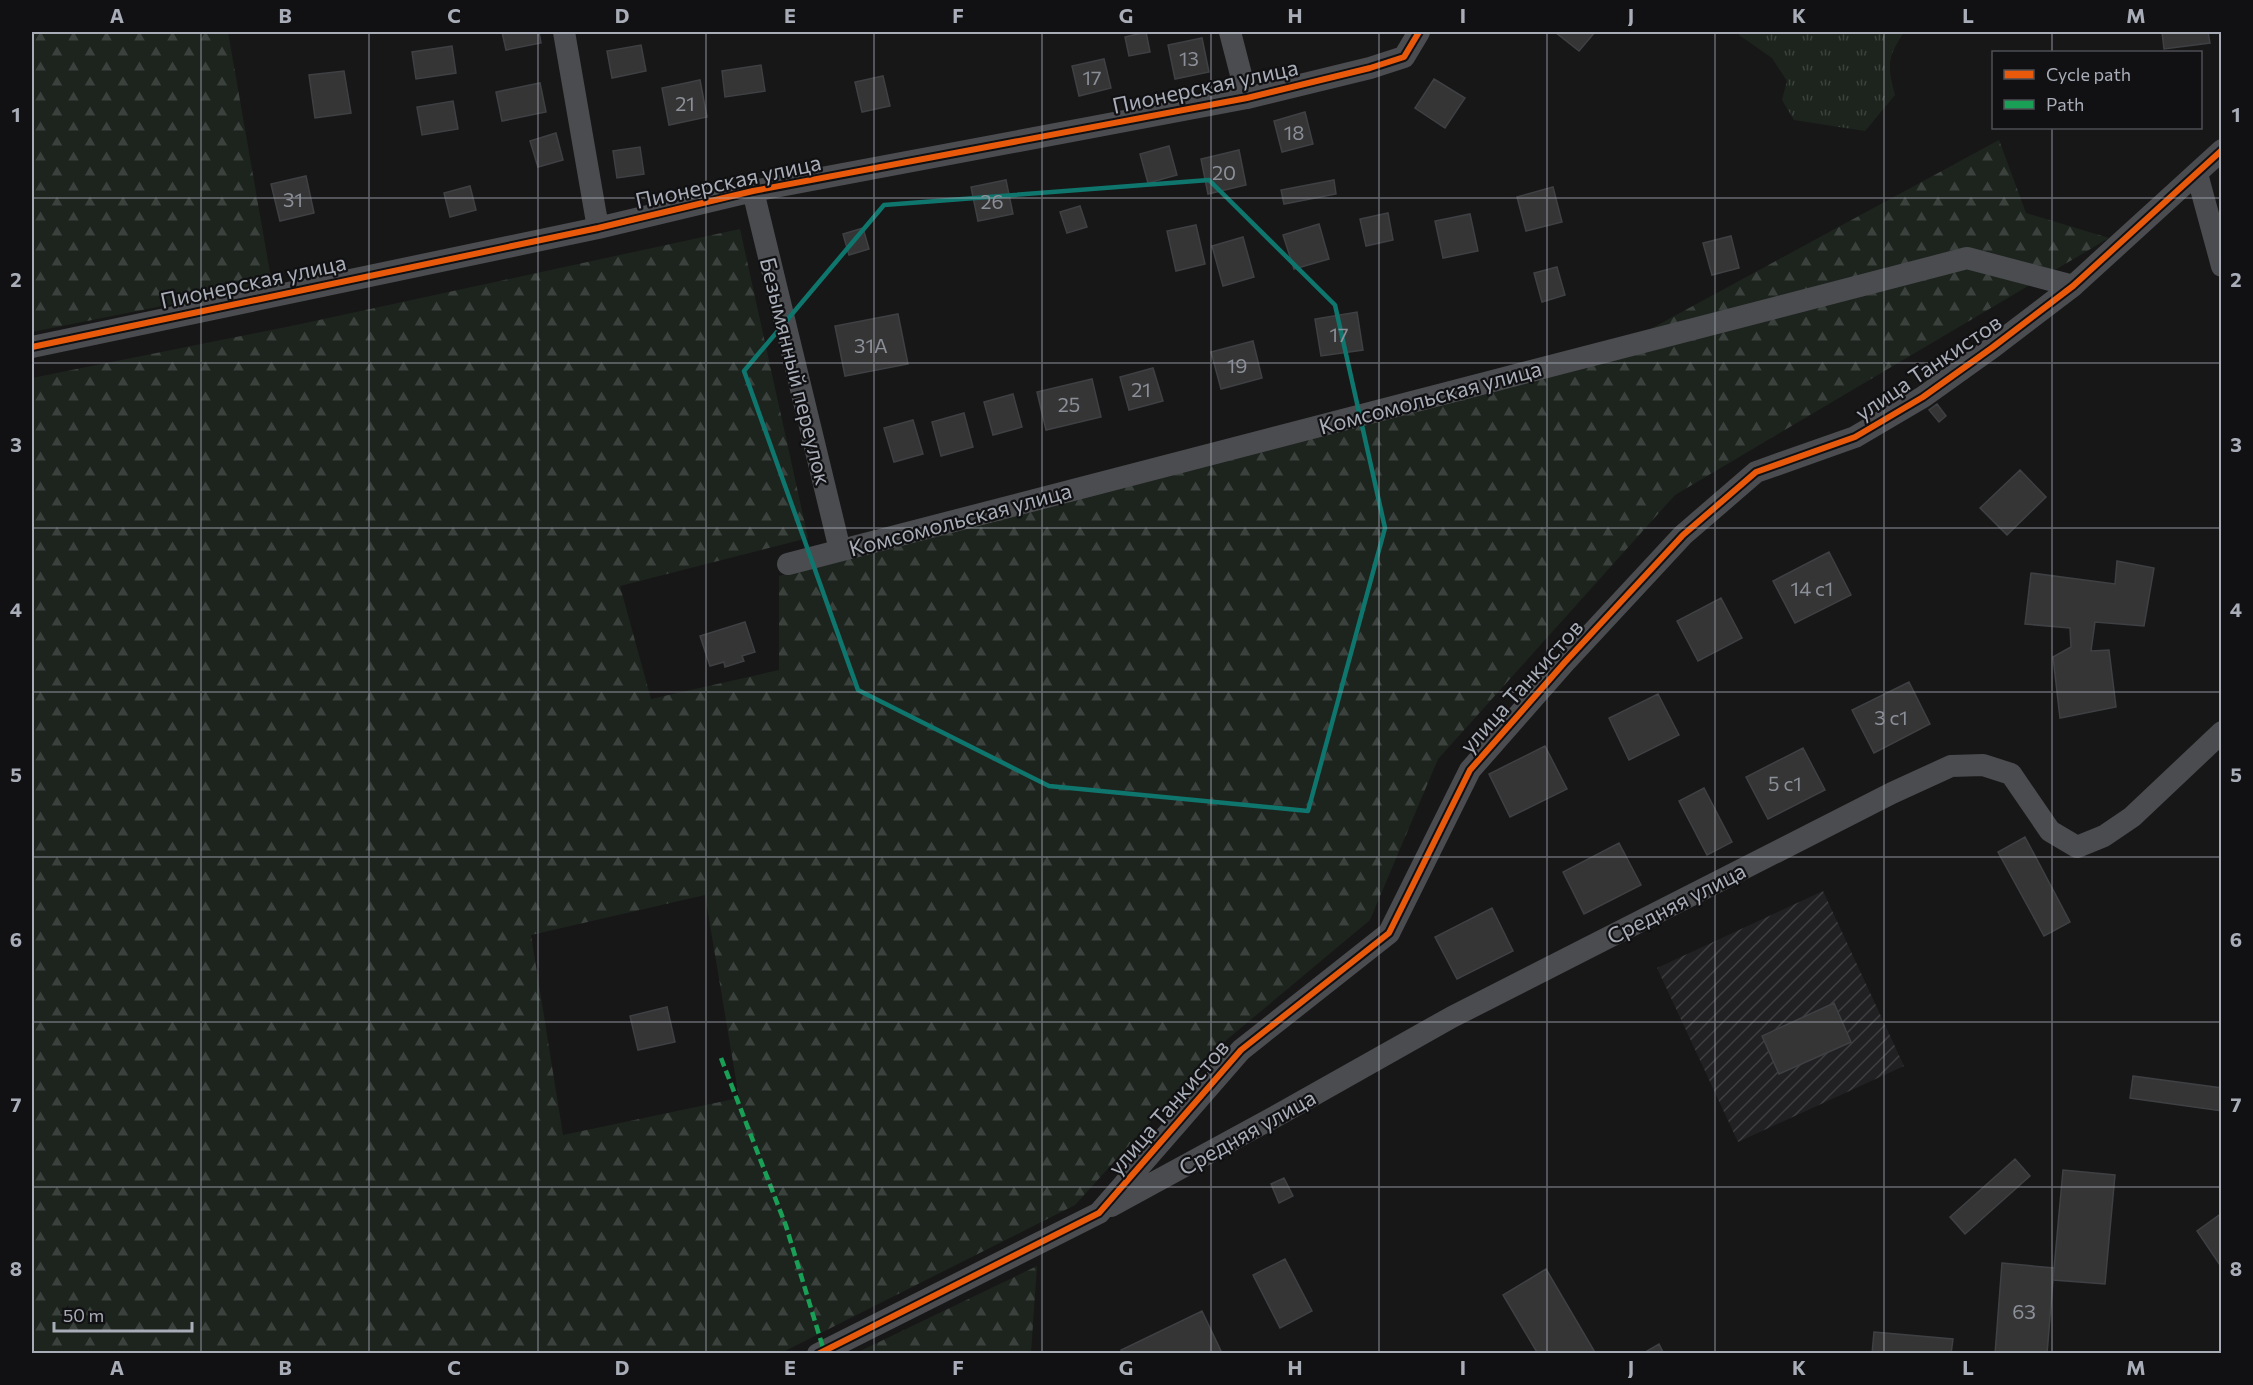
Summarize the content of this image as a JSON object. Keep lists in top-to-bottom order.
{
  "streets": {
    "street": [
      "Пионерская улица",
      "улица Танкистов",
      "Безымянный переулок",
      "Комсомольская улица",
      "Средняя улица"
    ]
  },
  "crossings": [
    ["Пионерская улица", "Безымянный переулок"],
    ["улица Танкистов", "Комсомольская улица"],
    ["улица Танкистов", "Средняя улица"],
    ["Безымянный переулок", "Комсомольская улица"]
  ],
  "house_numbers": [
    "13",
    "17",
    "21",
    "18",
    "20",
    "31",
    "26",
    "17",
    "31А",
    "19",
    "21",
    "25",
    "14 с1",
    "3 с1",
    "5 с1",
    "6З"
  ],
  "legend": ["Cycle path", "Path"],
  "scale_bar": "50 m",
  "grid": {
    "columns": [
      "A",
      "B",
      "C",
      "D",
      "E",
      "F",
      "G",
      "H",
      "I",
      "J",
      "K",
      "L",
      "M"
    ],
    "rows": [
      "1",
      "2",
      "3",
      "4",
      "5",
      "6",
      "7",
      "8"
    ]
  }
}
